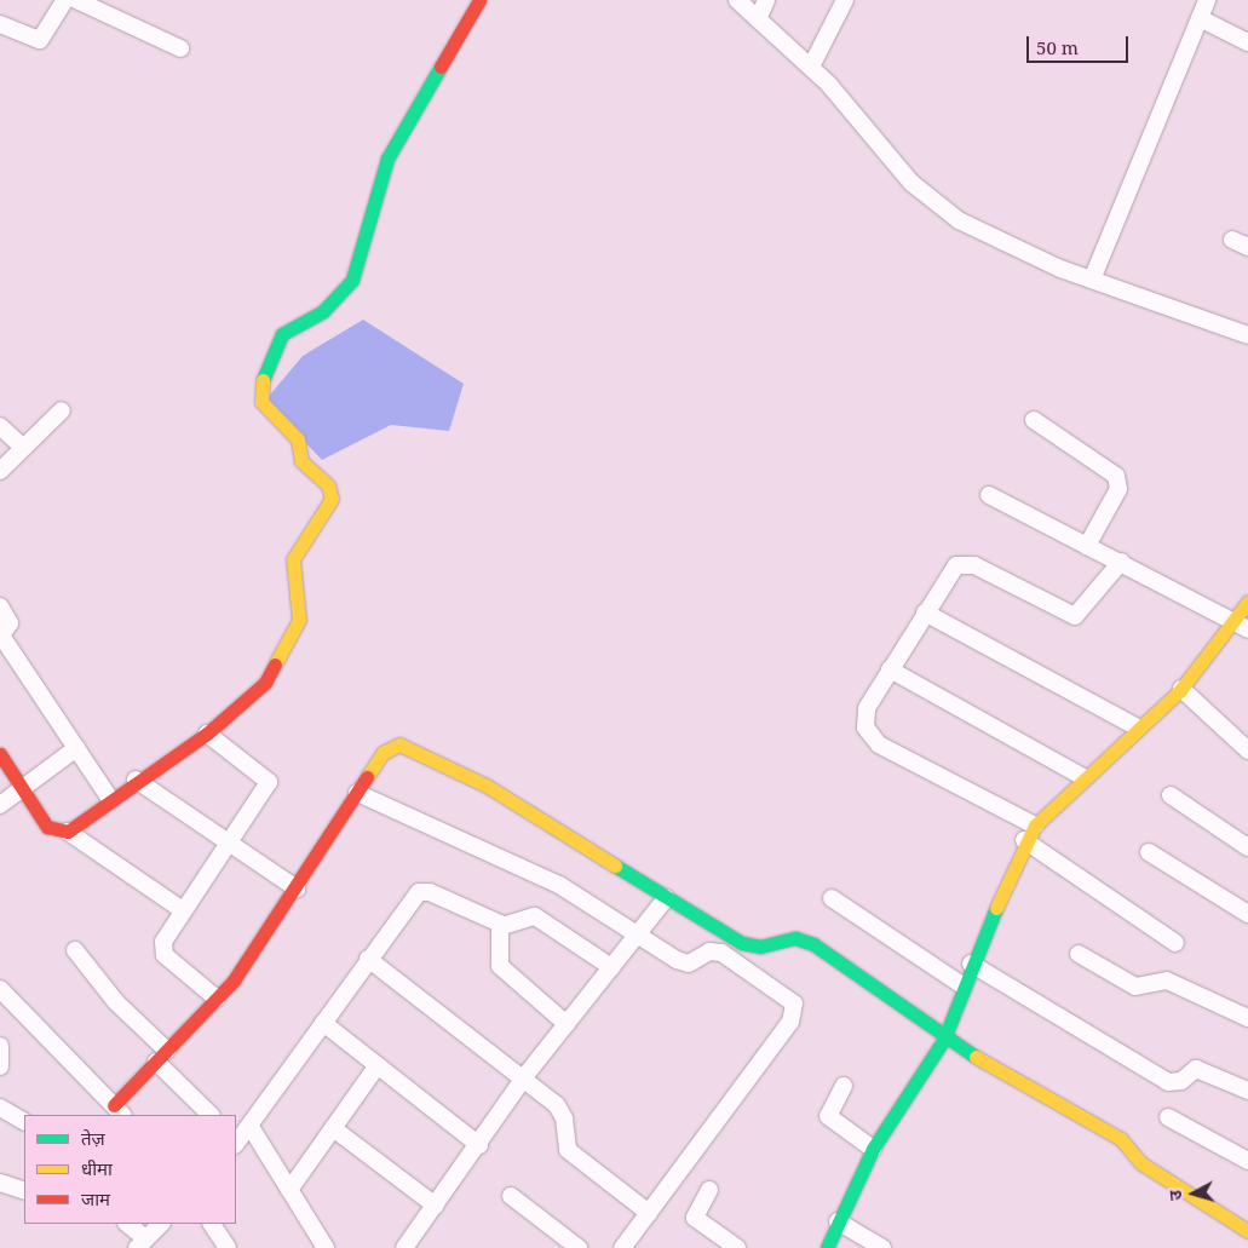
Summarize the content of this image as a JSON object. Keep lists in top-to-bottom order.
{
  "legend": ["तेज़", "धीमा", "जाम"],
  "scale_bar": "50 m",
  "north": "left"
}
